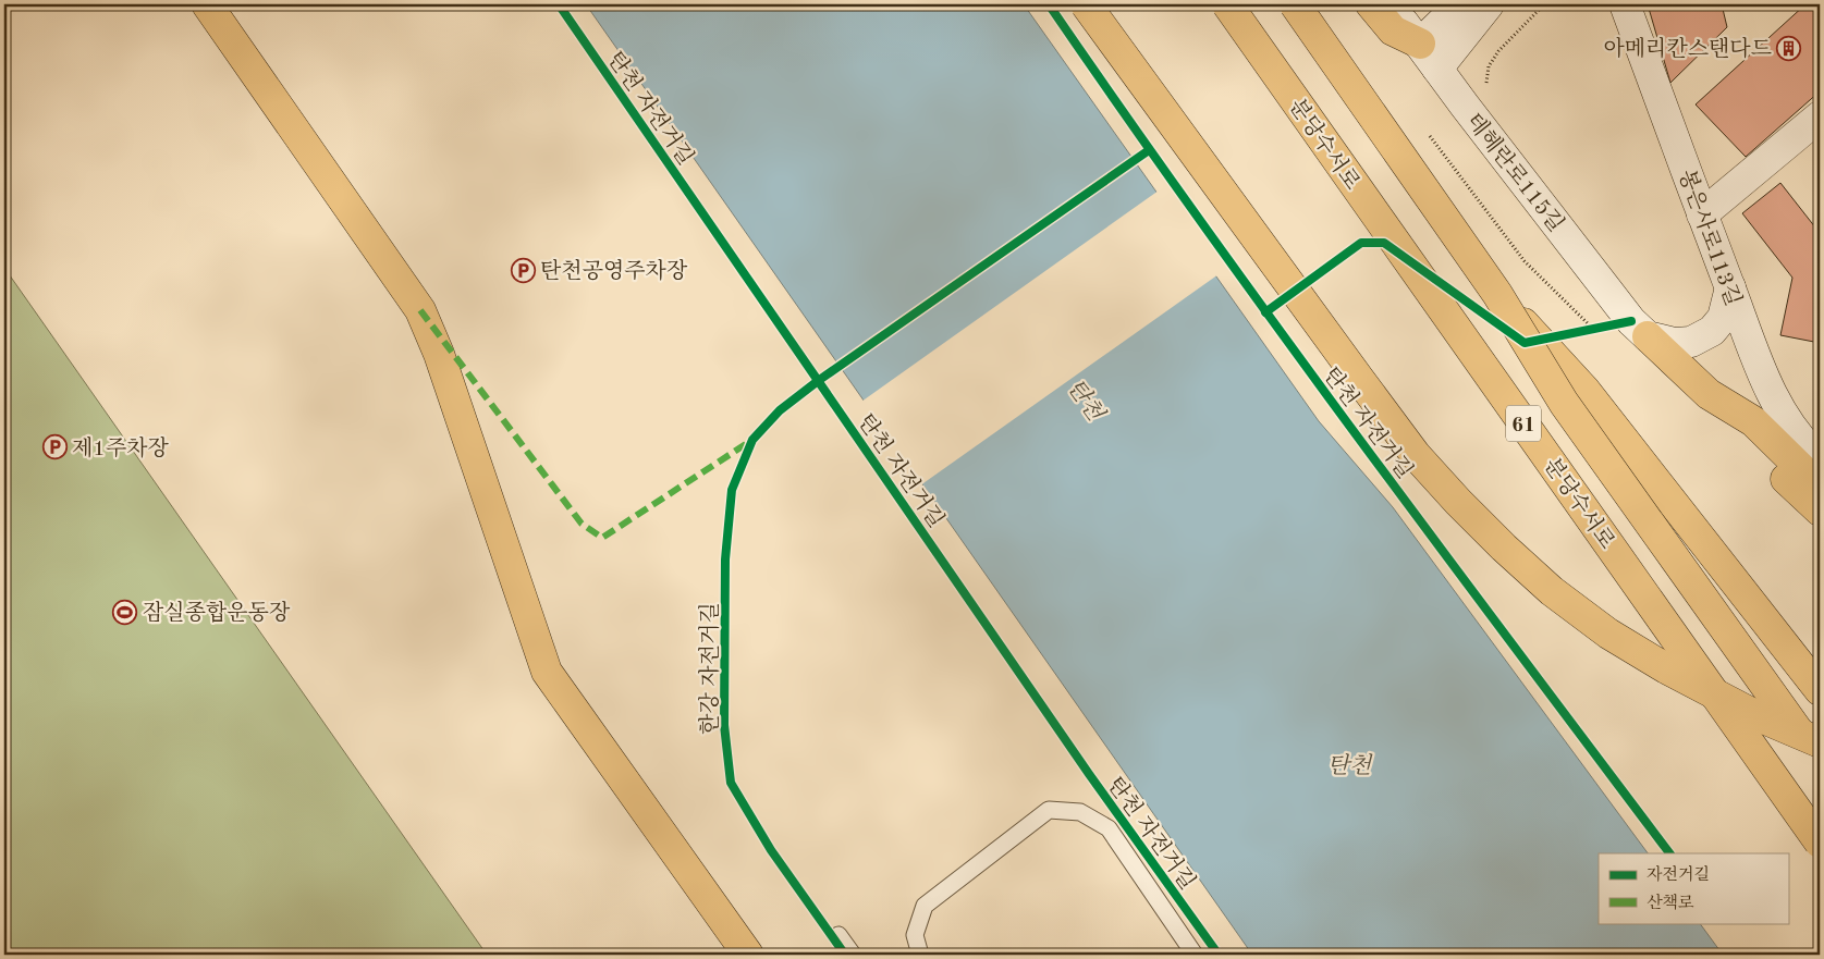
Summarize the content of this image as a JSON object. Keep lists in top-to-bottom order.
{
  "streets": {
    "highway": ["분당수서로", "61"],
    "street": ["테헤란로115길", "봉은사로113길"],
    "cycle path": ["탄천 자전거길", "한강 자전거길"]
  },
  "water": ["탄천"],
  "places": {
    "building": ["아메리칸스탠다드"],
    "parking": ["탄천공영주차장", "제1주차장"],
    "sports": ["잠실종합운동장"]
  },
  "legend": ["자전거길", "산책로"]
}
